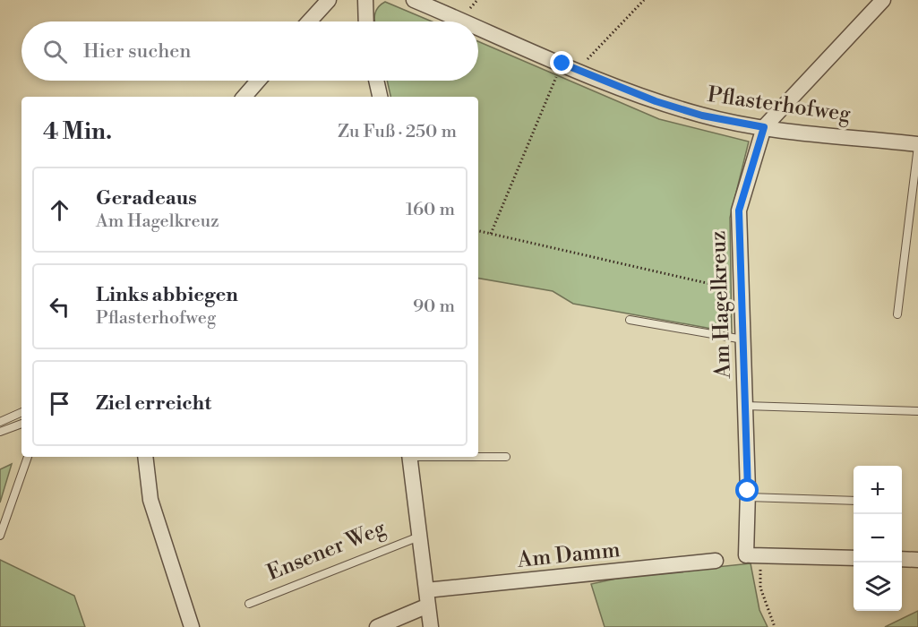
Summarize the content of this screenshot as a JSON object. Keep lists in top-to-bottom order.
{
  "streets": {
    "street": [
      "Pflasterhofweg",
      "Am Hagelkreuz",
      "Ensener Weg",
      "Am Damm"
    ]
  },
  "crossings": [
    ["Pflasterhofweg", "Am Hagelkreuz"],
    ["Ensener Weg", "Am Damm"]
  ],
  "page": {
    "search": "Hier suchen",
    "heading": ["4 Min.", "Zu Fuß · 250 m"],
    "list": [
      ["Geradeaus", "Am Hagelkreuz", "160 m"],
      ["Links abbiegen", "Pflasterhofweg", "90 m"],
      "Ziel erreicht"
    ],
    "map_buttons": ["+", "−"]
  }
}
